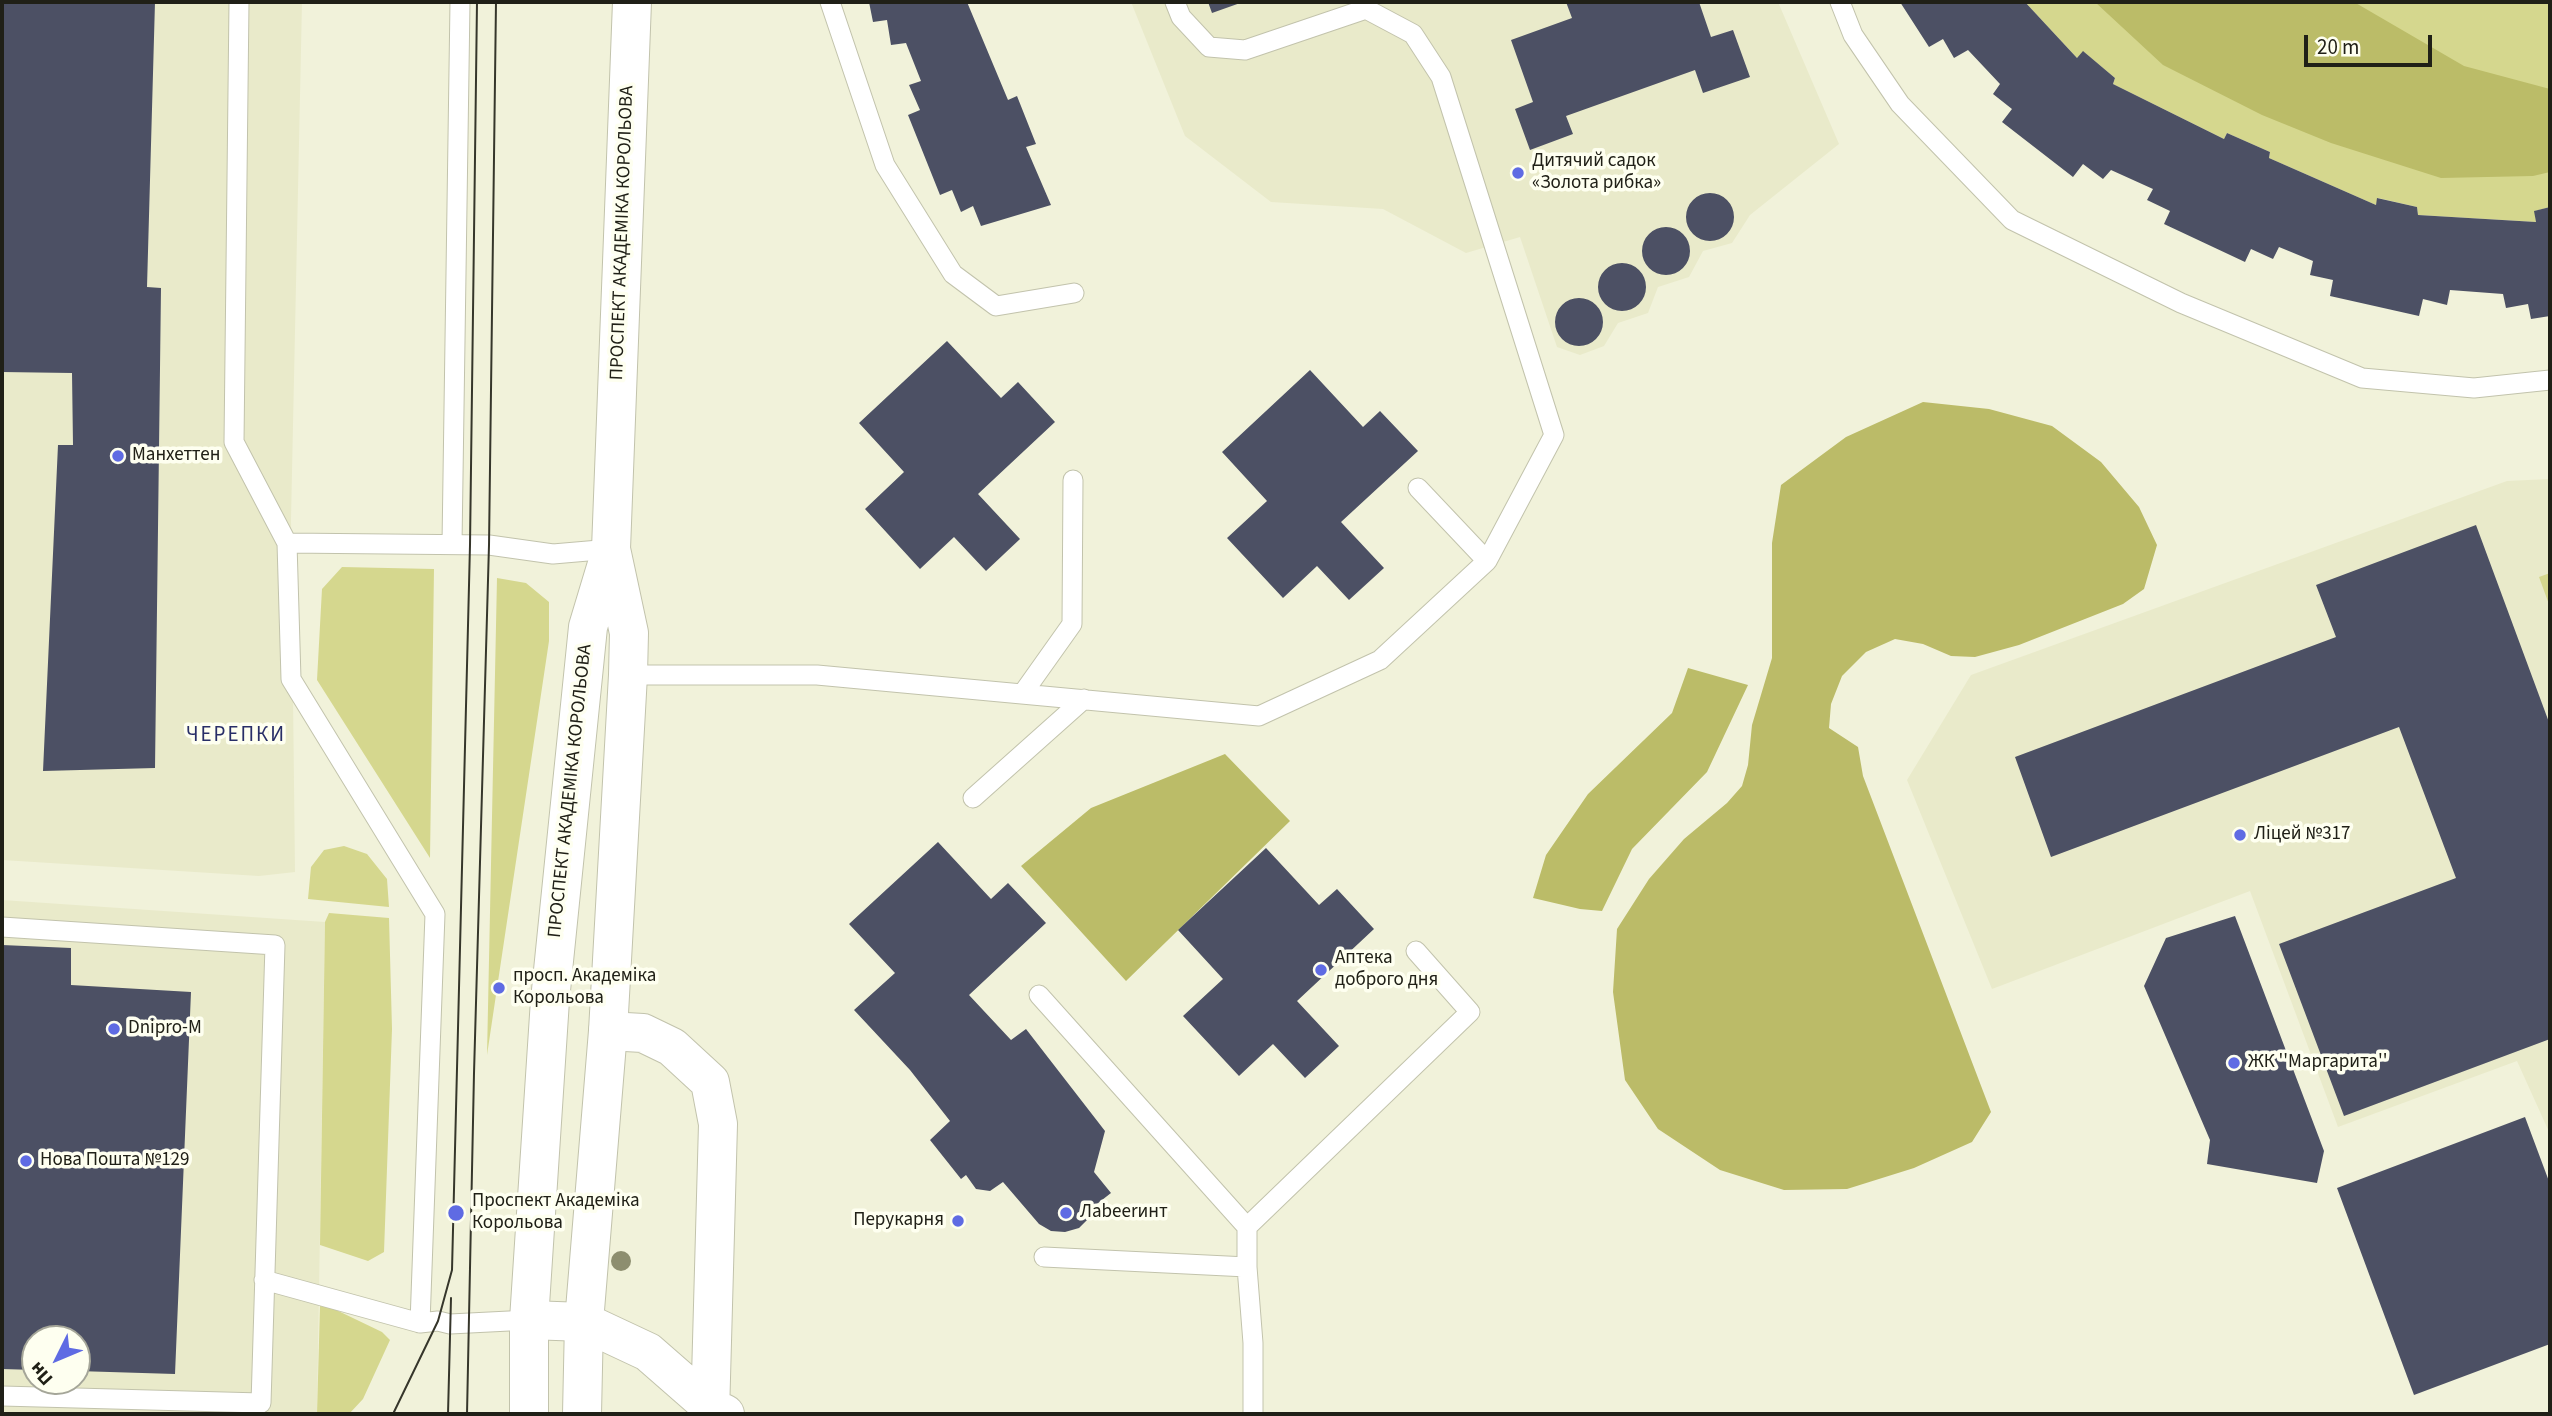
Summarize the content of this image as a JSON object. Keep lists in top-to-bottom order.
{
  "streets": {
    "main road": ["ПРОСПЕКТ АКАДЕМІКА КОРОЛЬОВА"]
  },
  "districts": ["ЧЕРЕПКИ"],
  "places": [
    "Дитячий садок «Золота рибка»",
    "Манхеттен",
    "Ліцей №317",
    "Аптека доброго дня",
    "просп. Академіка Корольова",
    "Dnipro-M",
    "ЖК ''Маргарита''",
    "Нова Пошта №129",
    "Проспект Академіка Корольова",
    "Лаbeerинт",
    "Перукарня"
  ],
  "scale_bar": "20 m",
  "north": "bottom left"
}
